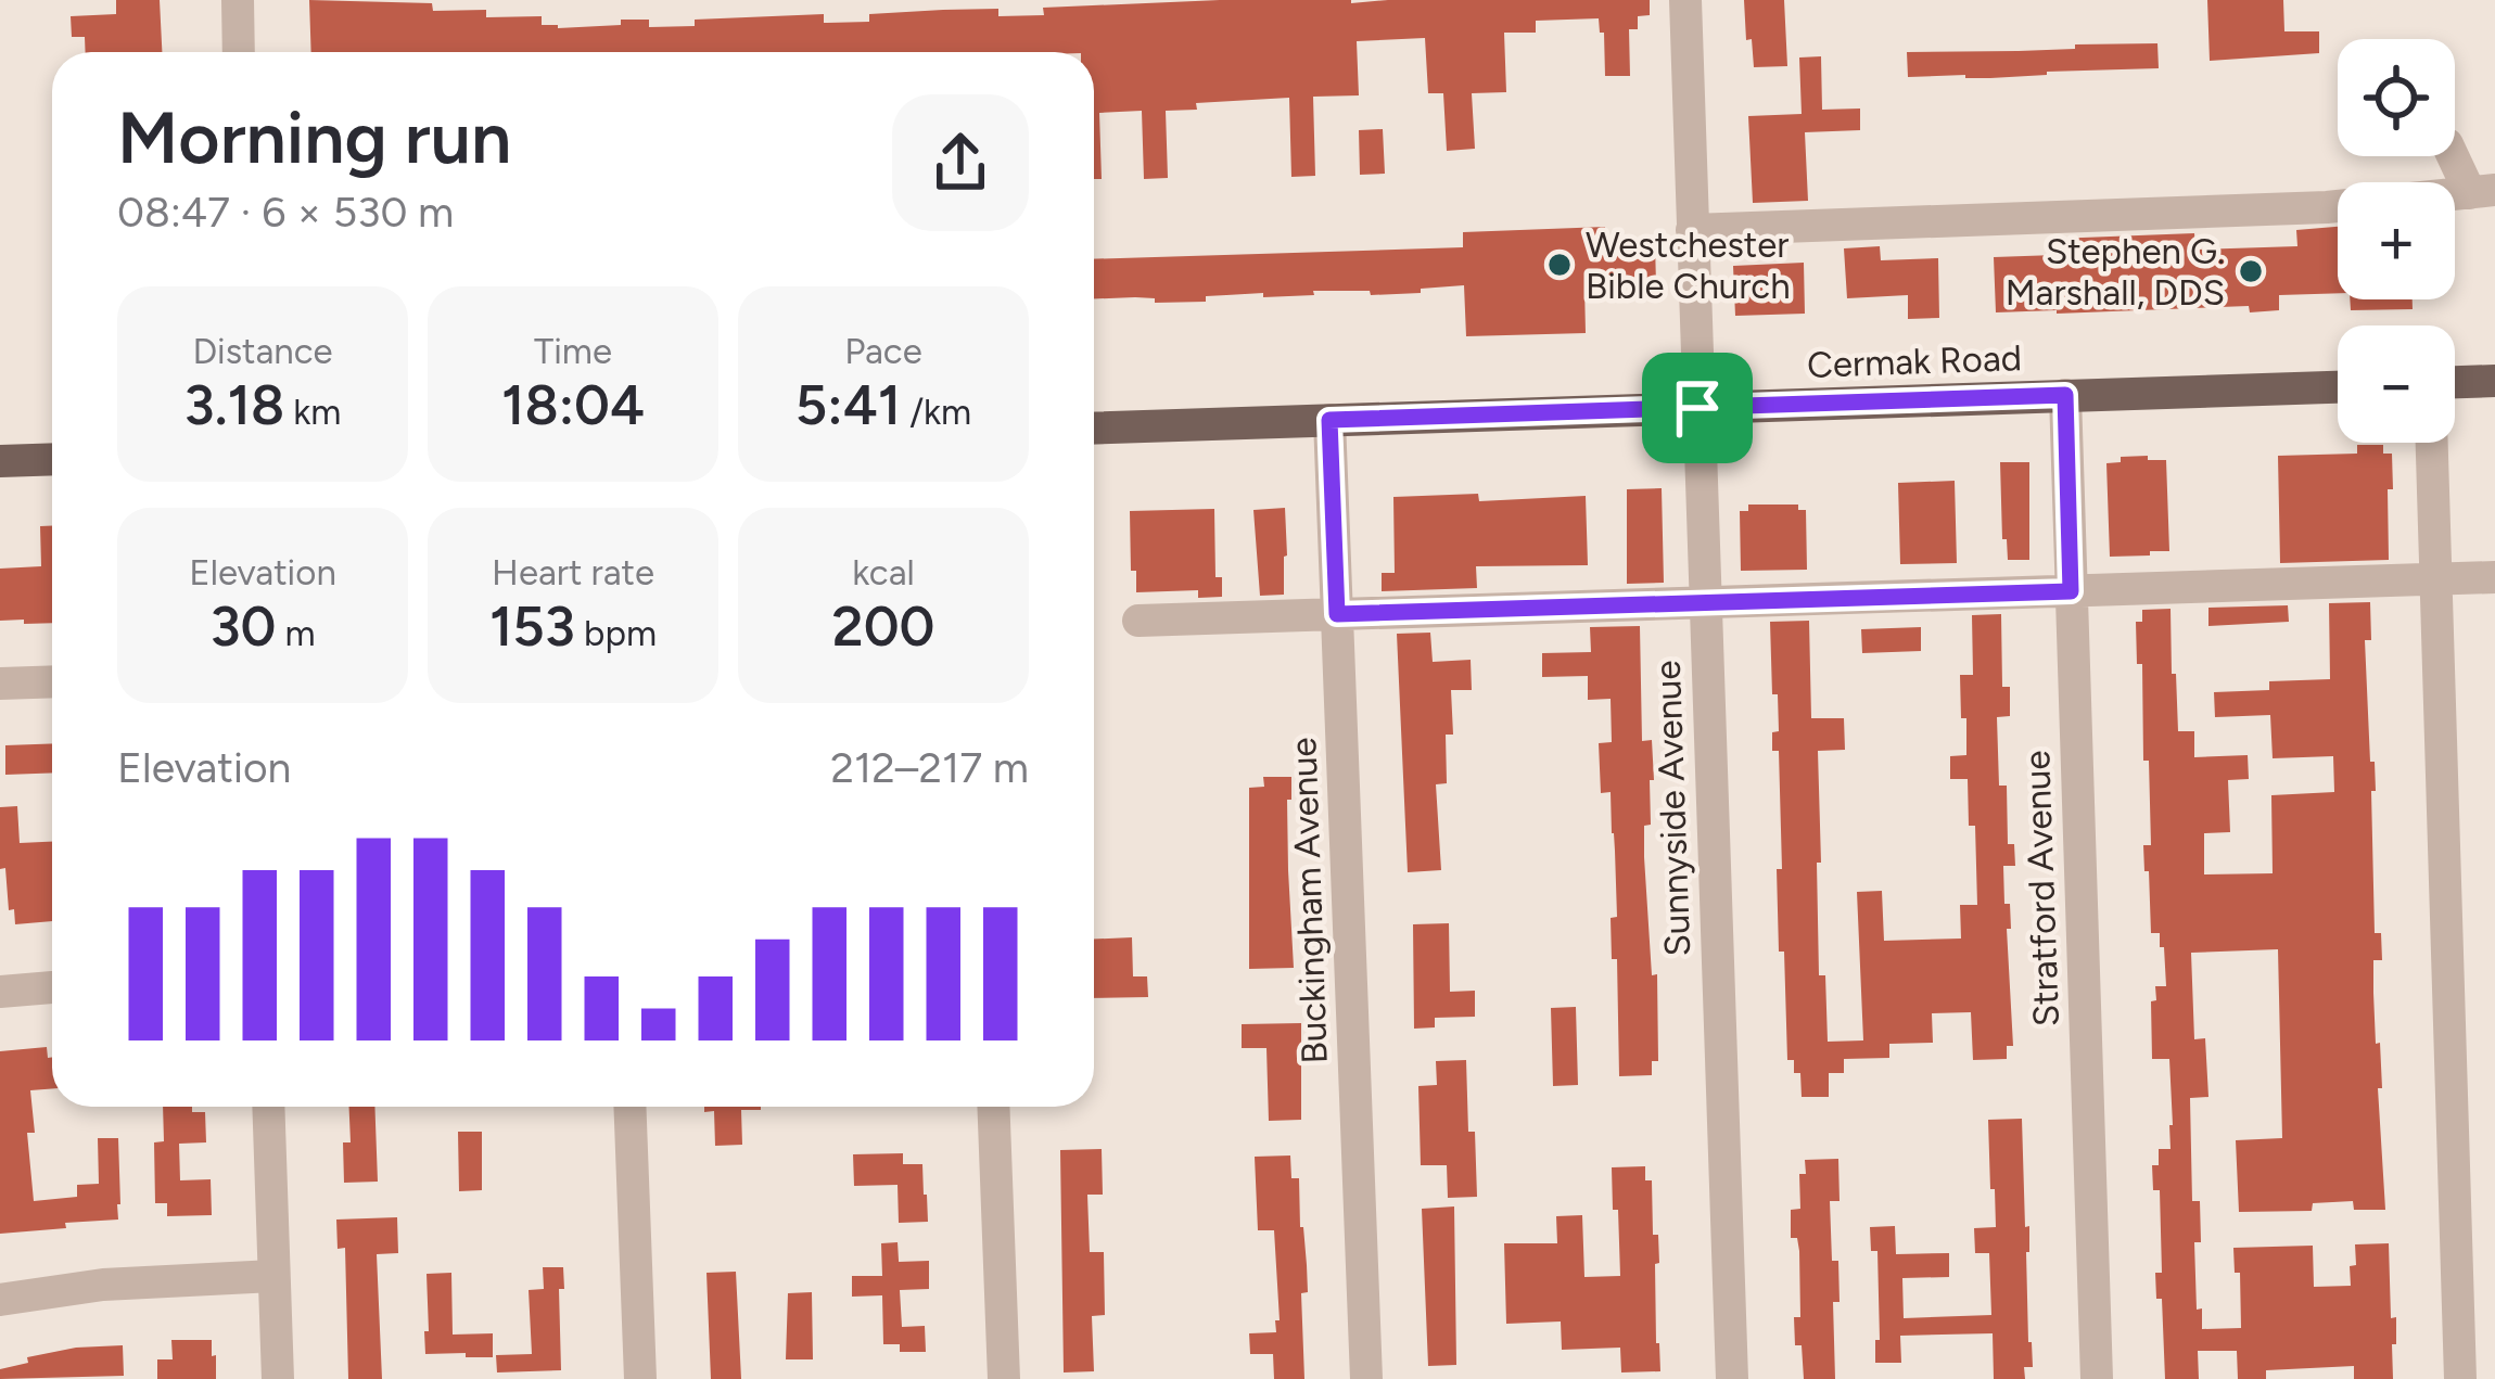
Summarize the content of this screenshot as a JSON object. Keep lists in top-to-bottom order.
{
  "streets": {
    "main road": ["Cermak Road"],
    "street": ["Sunnyside Avenue", "Stratford Avenue", "Buckingham Avenue"]
  },
  "crossings": [
    ["Cermak Road", "Sunnyside Avenue"],
    ["Cermak Road", "Stratford Avenue"],
    ["Cermak Road", "Buckingham Avenue"]
  ],
  "places": ["Westchester Bible Church", "Stephen G. Marshall, DDS"],
  "page": {
    "map_buttons": ["+", "−"],
    "heading": ["Morning run", "08:47 · 6 × 530 m"],
    "stats": [
      ["Distance", "3.18 km"],
      ["Time", "18:04"],
      ["Pace", "5:41 /km"],
      ["Elevation", "30 m"],
      ["Heart rate", "153 bpm"],
      ["kcal", "200"]
    ],
    "chart": ["Elevation", "212–217 m"]
  }
}
